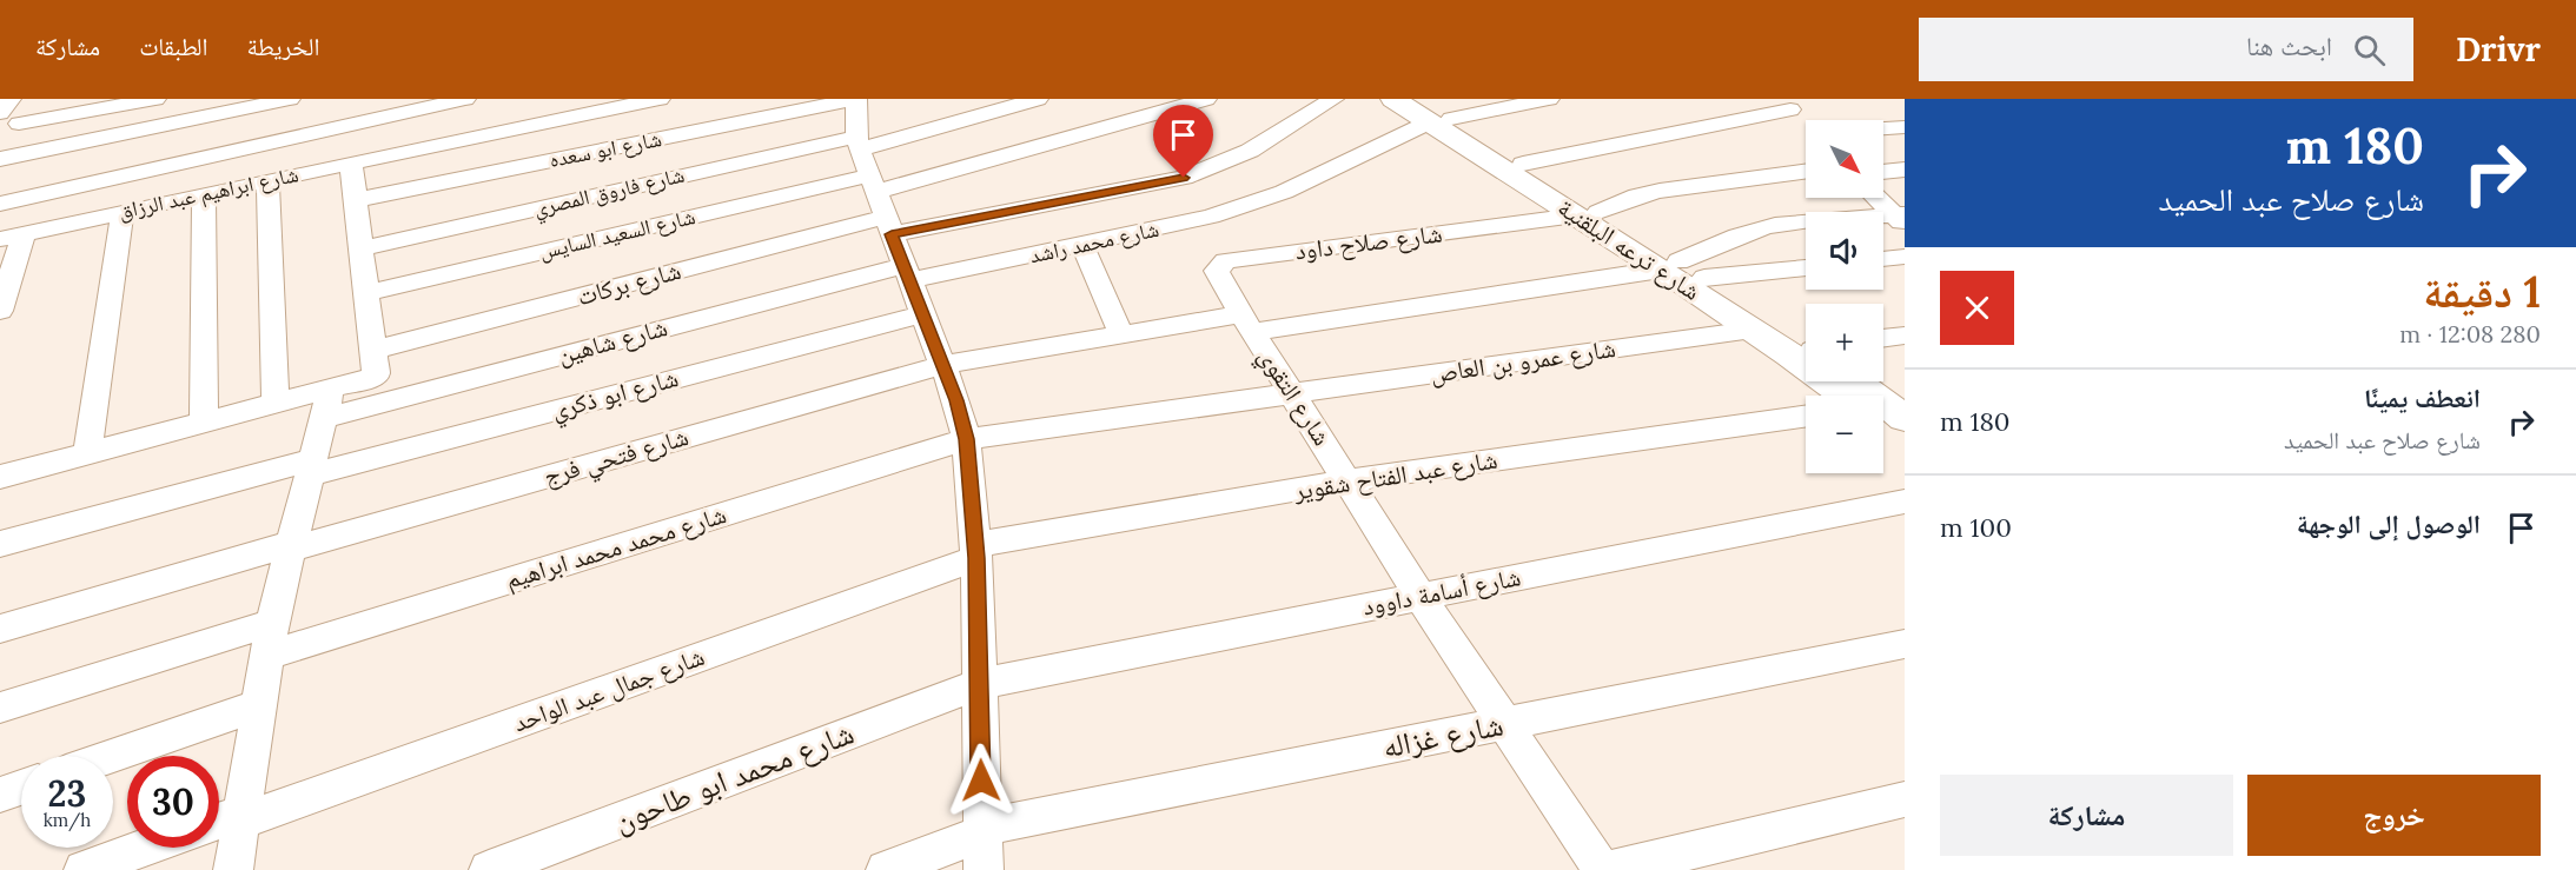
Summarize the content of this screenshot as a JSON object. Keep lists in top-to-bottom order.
{
  "streets": {
    "street": [
      "شارع ابو سعده",
      "شارع فاروق المصري",
      "شارع ابراهيم عبد الرزاق",
      "شارع السعيد السايس",
      "شارع محمد راشد",
      "شارع صلاح داود",
      "شارع ترعه البلقنية",
      "شارع بركات",
      "شارع شاهين",
      "شارع عمرو بن العاص",
      "شارع ابو ذكري",
      "شارع التقوي",
      "شارع فتحي فرج",
      "شارع عبد الفتاح شقوير",
      "شارع محمد محمد ابراهيم",
      "شارع أسامة داوود",
      "شارع جمال عبد الواحد",
      "شارع غزاله",
      "شارع محمد ابو طاحون"
    ]
  },
  "crossings": [
    ["شارع فاروق المصري", "شارع السعيد السايس"],
    ["شارع فاروق المصري", "شارع بركات"],
    ["شارع السعيد السايس", "شارع بركات"],
    ["شارع محمد راشد", "شارع ترعه البلقنية"],
    ["شارع محمد راشد", "شارع شاهين"],
    ["شارع صلاح داود", "شارع ترعه البلقنية"],
    ["شارع صلاح داود", "شارع التقوي"],
    ["شارع صلاح داود", "شارع فتحي فرج"],
    ["شارع ترعه البلقنية", "شارع عمرو بن العاص"],
    ["شارع ترعه البلقنية", "شارع فتحي فرج"],
    ["شارع عمرو بن العاص", "شارع التقوي"],
    ["شارع عمرو بن العاص", "شارع محمد محمد ابراهيم"],
    ["شارع التقوي", "شارع فتحي فرج"],
    ["شارع التقوي", "شارع عبد الفتاح شقوير"],
    ["شارع التقوي", "شارع أسامة داوود"],
    ["شارع التقوي", "شارع غزاله"],
    ["شارع عبد الفتاح شقوير", "شارع جمال عبد الواحد"],
    ["شارع أسامة داوود", "شارع محمد ابو طاحون"]
  ],
  "north": "bottom right",
  "page": {
    "header": "Drivr",
    "search": "ابحث هنا",
    "nav": ["الخريطة", "الطبقات", "مشاركة"],
    "turn": ["180 m", "شارع صلاح عبد الحميد"],
    "map_buttons": ["+", "−"],
    "heading": ["1 دقيقة", "280 m · 12:08"],
    "list": [
      {
        "name": "انعطف يمينًا",
        "note": "شارع صلاح عبد الحميد",
        "value": "180 m"
      },
      {
        "name": "الوصول إلى الوجهة",
        "value": "100 m"
      }
    ],
    "speed": "23 km/h",
    "limit": "30",
    "buttons": ["خروج", "مشاركة"]
  }
}
